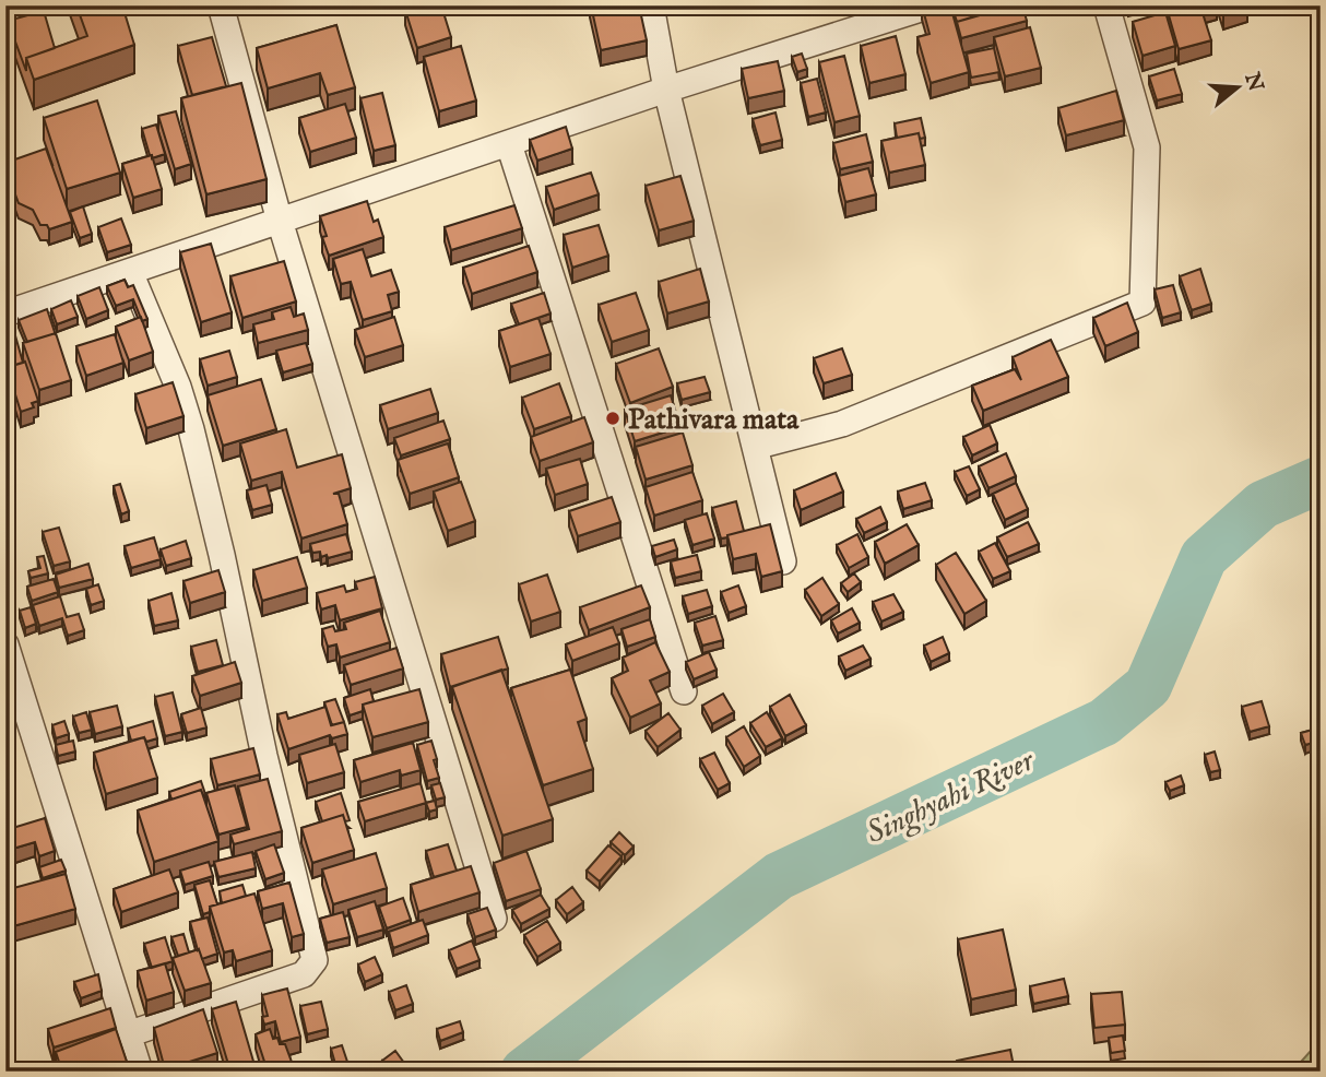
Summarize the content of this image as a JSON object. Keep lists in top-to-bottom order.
{
  "water": ["Singhyahi River"],
  "places": ["Pathivara mata"],
  "north": "right"
}
